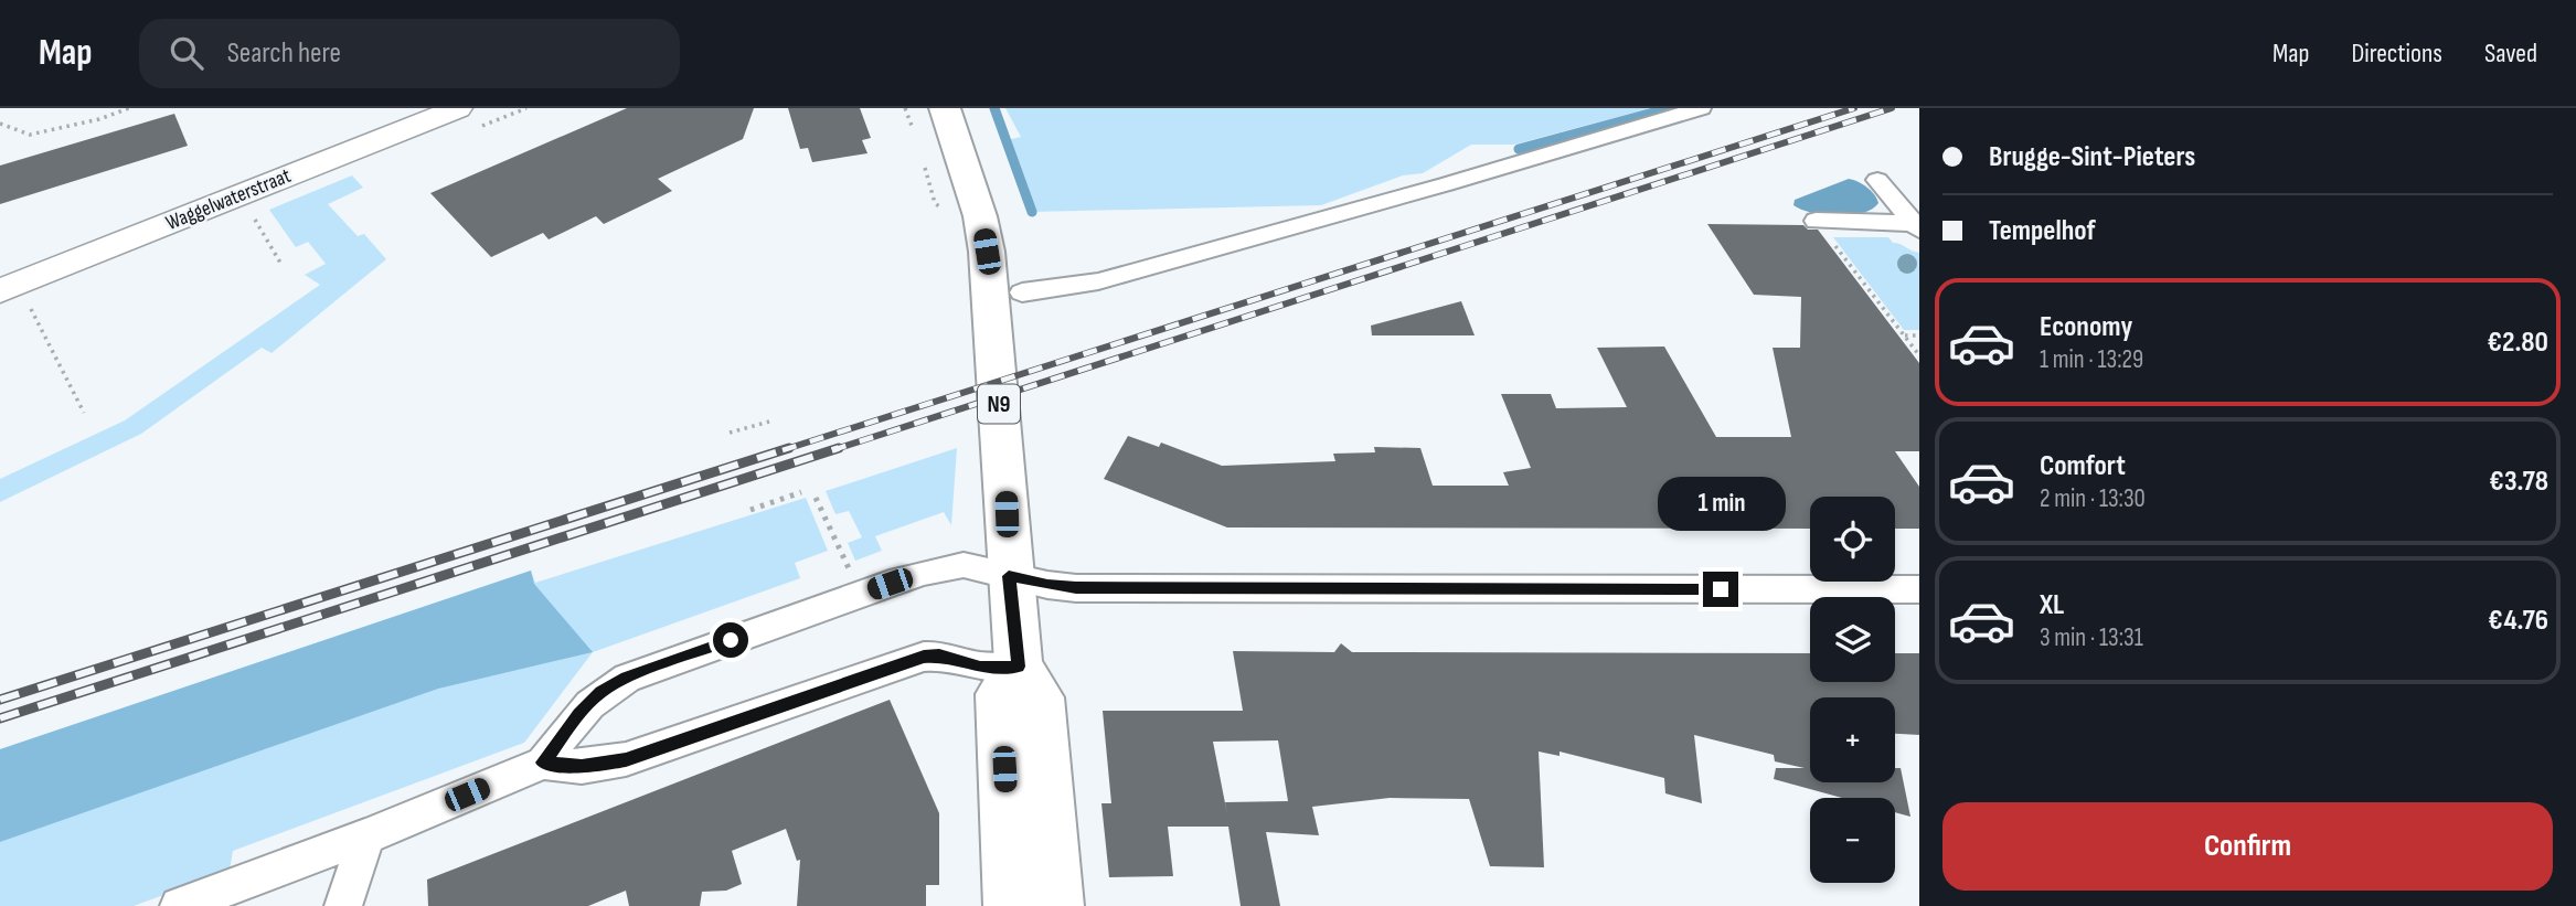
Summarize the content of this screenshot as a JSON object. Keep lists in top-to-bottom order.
{
  "streets": {
    "main road": ["Waggelwaterstraat", "N9"]
  },
  "page": {
    "header": "Map",
    "search": "Search here",
    "nav": ["Map", "Directions", "Saved"],
    "banner": ["Brugge-Sint-Pieters", "Tempelhof"],
    "list": [
      {
        "name": "Economy",
        "note": "1 min · 13:29",
        "value": "€2.80"
      },
      {
        "name": "Comfort",
        "note": "2 min · 13:30",
        "value": "€3.78"
      },
      {
        "name": "XL",
        "note": "3 min · 13:31",
        "value": "€4.76"
      }
    ],
    "bubble": "1 min",
    "map_buttons": ["+", "−"],
    "buttons": "Confirm"
  }
}
